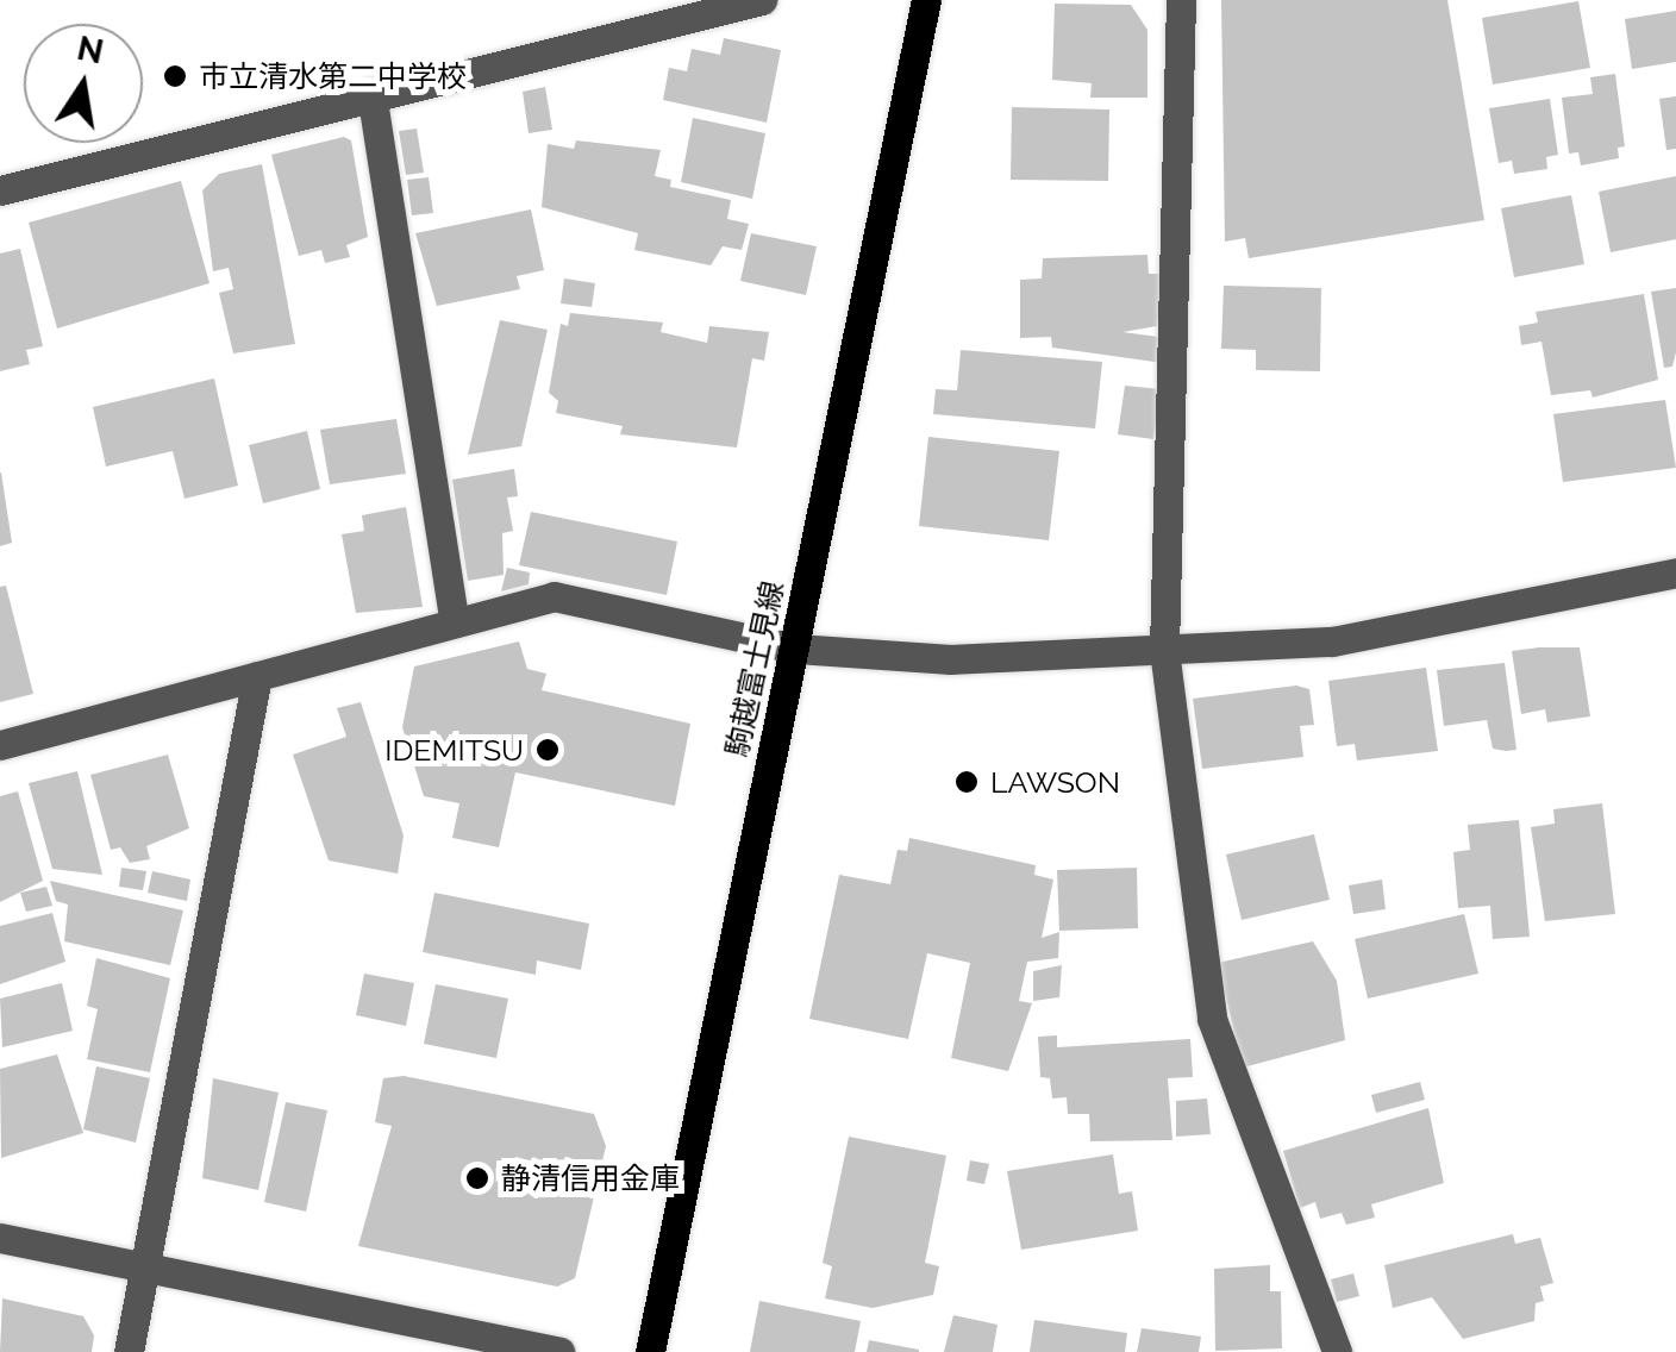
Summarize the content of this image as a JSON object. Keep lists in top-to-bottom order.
{
  "streets": {
    "main road": ["駒越富士見線"]
  },
  "places": [
    "市立清水第二中学校",
    "IDEMITSU",
    "LAWSON",
    "静清信用金庫"
  ],
  "north": "top"
}
